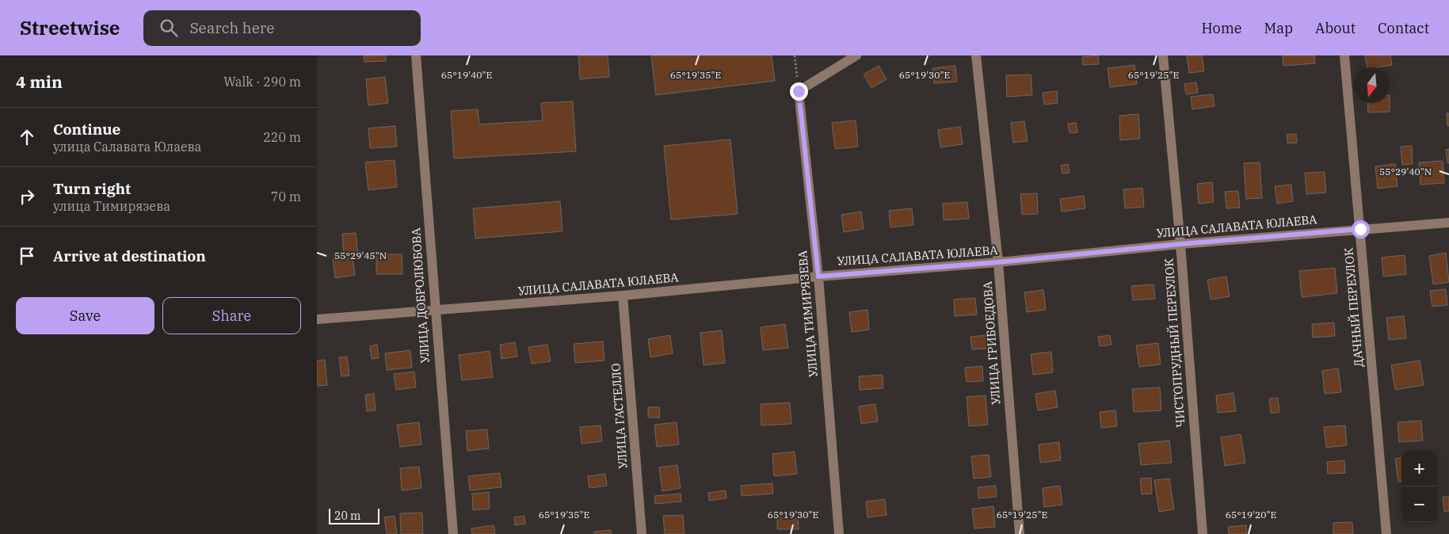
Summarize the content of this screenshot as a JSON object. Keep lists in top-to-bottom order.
{
  "streets": {
    "street": [
      "УЛИЦА САЛАВАТА ЮЛАЕВА",
      "УЛИЦА ДОБРОЛЮБОВА",
      "ДАЧНЫЙ ПЕРЕУЛОК",
      "УЛИЦА ТИМИРЯЗЕВА",
      "УЛИЦА ГРИБОЕДОВА",
      "ЧИСТОПРУДНЫЙ ПЕРЕУЛОК",
      "УЛИЦА ГАСТЕЛЛО"
    ]
  },
  "crossings": [
    ["УЛИЦА САЛАВАТА ЮЛАЕВА", "УЛИЦА ДОБРОЛЮБОВА"],
    ["УЛИЦА САЛАВАТА ЮЛАЕВА", "ДАЧНЫЙ ПЕРЕУЛОК"],
    ["УЛИЦА САЛАВАТА ЮЛАЕВА", "УЛИЦА ТИМИРЯЗЕВА"],
    ["УЛИЦА САЛАВАТА ЮЛАЕВА", "УЛИЦА ГРИБОЕДОВА"],
    ["УЛИЦА САЛАВАТА ЮЛАЕВА", "ЧИСТОПРУДНЫЙ ПЕРЕУЛОК"],
    ["УЛИЦА САЛАВАТА ЮЛАЕВА", "УЛИЦА ГАСТЕЛЛО"]
  ],
  "scale_bar": "20 m",
  "north": "bottom",
  "page": {
    "header": "Streetwise",
    "search": "Search here",
    "nav": [
      "Home",
      "Map",
      "About",
      "Contact"
    ],
    "heading": ["4 min", "Walk · 290 m"],
    "list": [
      ["Continue", "улица Салавата Юлаева", "220 m"],
      ["Turn right", "улица Тимирязева", "70 m"],
      "Arrive at destination"
    ],
    "buttons": ["Save", "Share"],
    "map_buttons": ["+", "−"],
    "scale": "20 m"
  },
  "coordinates": [
    "65°19'40\"E",
    "65°19'35\"E",
    "65°19'30\"E",
    "65°19'25\"E",
    "55°29'40\"N",
    "55°29'45\"N",
    "65°19'20\"E"
  ]
}
